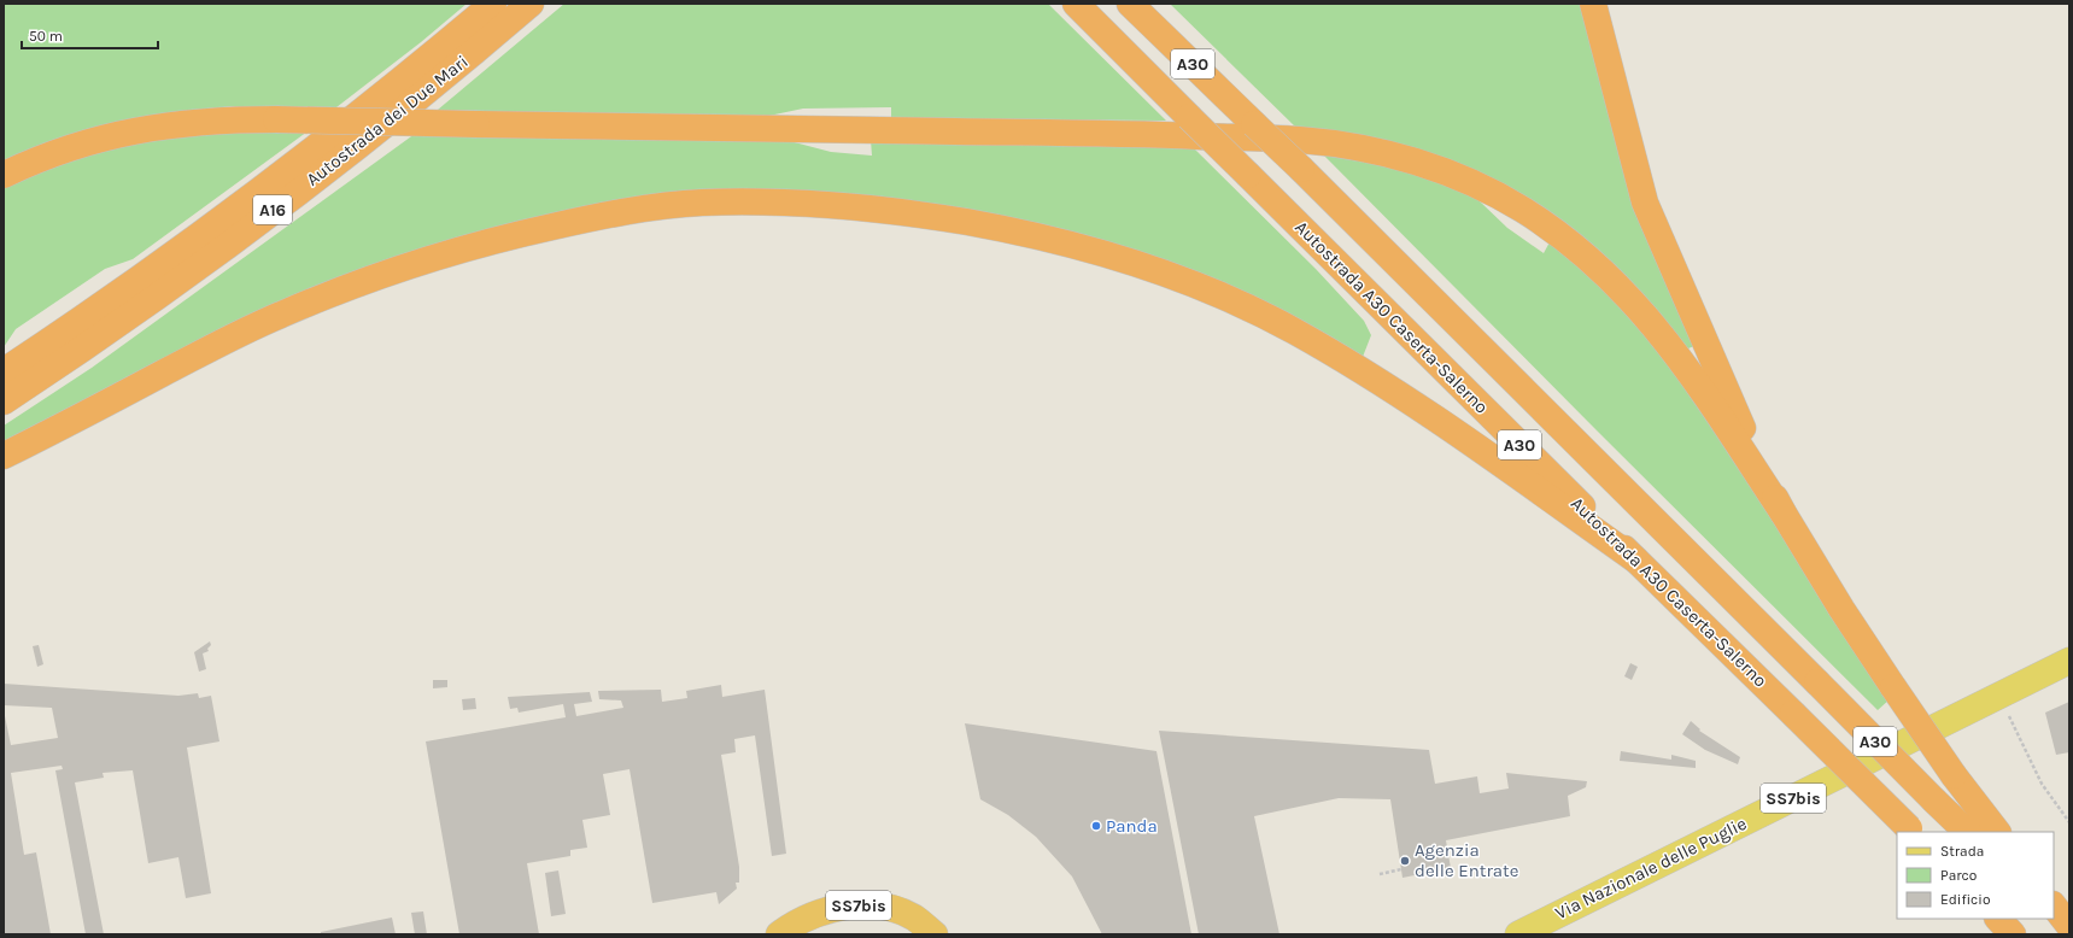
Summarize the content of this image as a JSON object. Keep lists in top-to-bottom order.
{
  "streets": {
    "highway": [
      "A30",
      "Autostrada dei Due Mari",
      "A16",
      "Autostrada A30 Caserta-Salerno",
      "SS7bis"
    ],
    "main road": ["Via Nazionale delle Puglie"]
  },
  "places": ["Panda", "Agenzia delle Entrate"],
  "legend": ["Strada", "Parco", "Edificio"],
  "scale_bar": "50 m"
}
